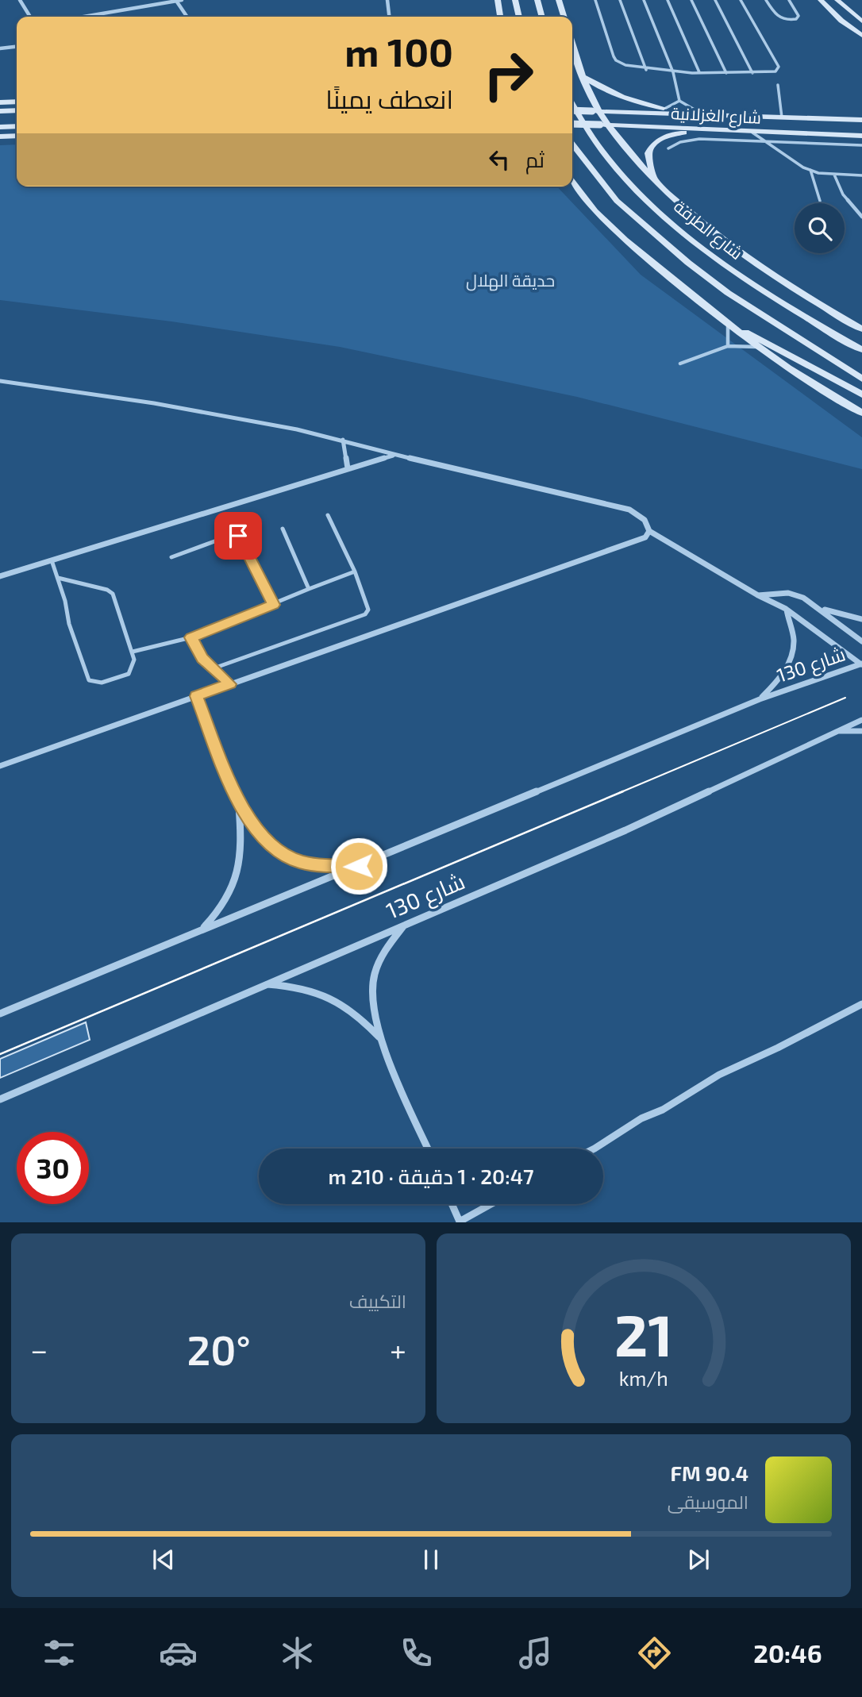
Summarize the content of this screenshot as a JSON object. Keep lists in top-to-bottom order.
{
  "streets": {
    "main road": ["شارع الغزلانية", "شارع الطرفة"],
    "street": ["شارع 130"]
  },
  "parks": ["حديقة الهلال"],
  "page": {
    "turn": ["100 m", "انعطف يمينًا"],
    "then": "ثم",
    "limit": "30",
    "trip": "20:47 · 1 دقيقة · 210 m",
    "tile": "التكييف",
    "heat": ["−", "20°", "+"],
    "song": ["90.4 FM", "الموسيقى"],
    "tabs": "20:46",
    "gauge": ["21", "km/h"]
  }
}
